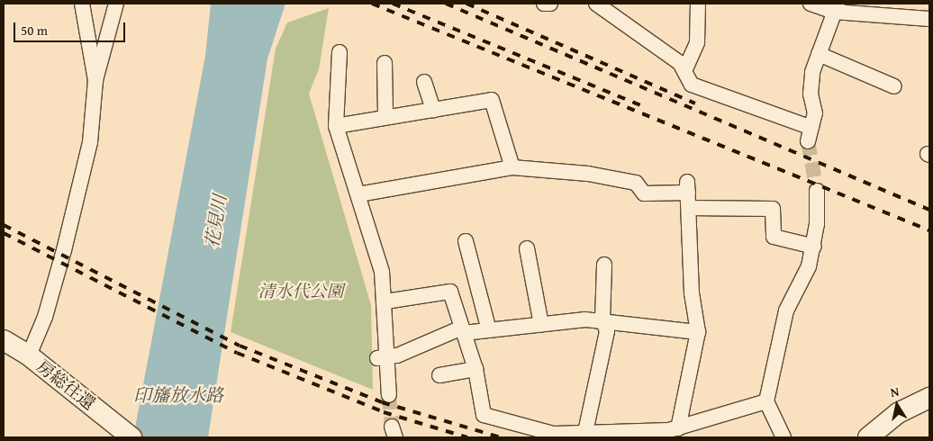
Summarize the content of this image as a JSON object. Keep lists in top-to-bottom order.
{
  "streets": {
    "street": ["房総往還"]
  },
  "water": ["花見川", "印旛放水路"],
  "parks": ["清水代公園"],
  "scale_bar": "50 m",
  "north": "top"
}
